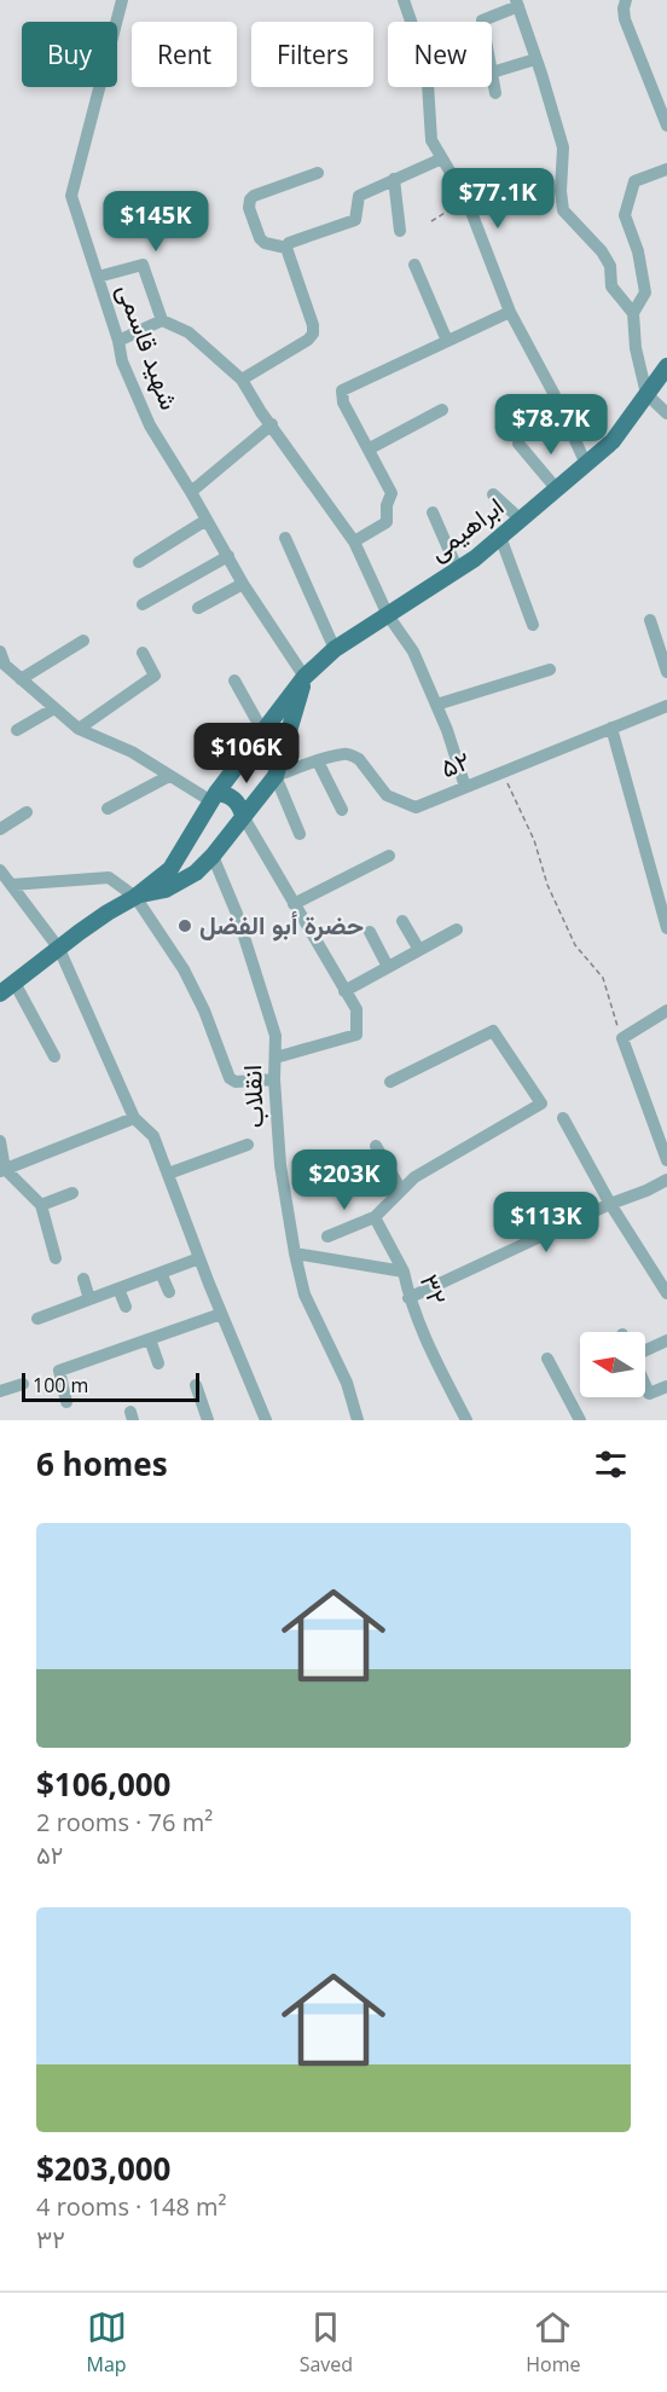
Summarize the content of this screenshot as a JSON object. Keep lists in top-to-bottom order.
{
  "streets": {
    "main road": ["ابراهیمی"],
    "street": [
      "شهید قاسمی",
      "۵۲",
      "انقلاب",
      "۳۲"
    ]
  },
  "crossings": [
    ["شهید قاسمی", "ابراهیمی"],
    ["انقلاب", "۳۲"]
  ],
  "places": ["حضرة أبو الفضل"],
  "scale_bar": "100 m",
  "north": "left",
  "page": {
    "chip": [
      "Buy",
      "Rent",
      "Filters",
      "New"
    ],
    "price": [
      "$77.1K",
      "$145K",
      "$78.7K",
      "$106K",
      "$203K",
      "$113K"
    ],
    "scale": "100 m",
    "heading": "6 homes",
    "list": [
      {
        "name": "$106,000",
        "note": "2 rooms · 76 m² · ۵۲"
      },
      {
        "name": "$203,000",
        "note": "4 rooms · 148 m² · ۳۲"
      }
    ],
    "tabs": ["Map", "Saved", "Home"]
  }
}
